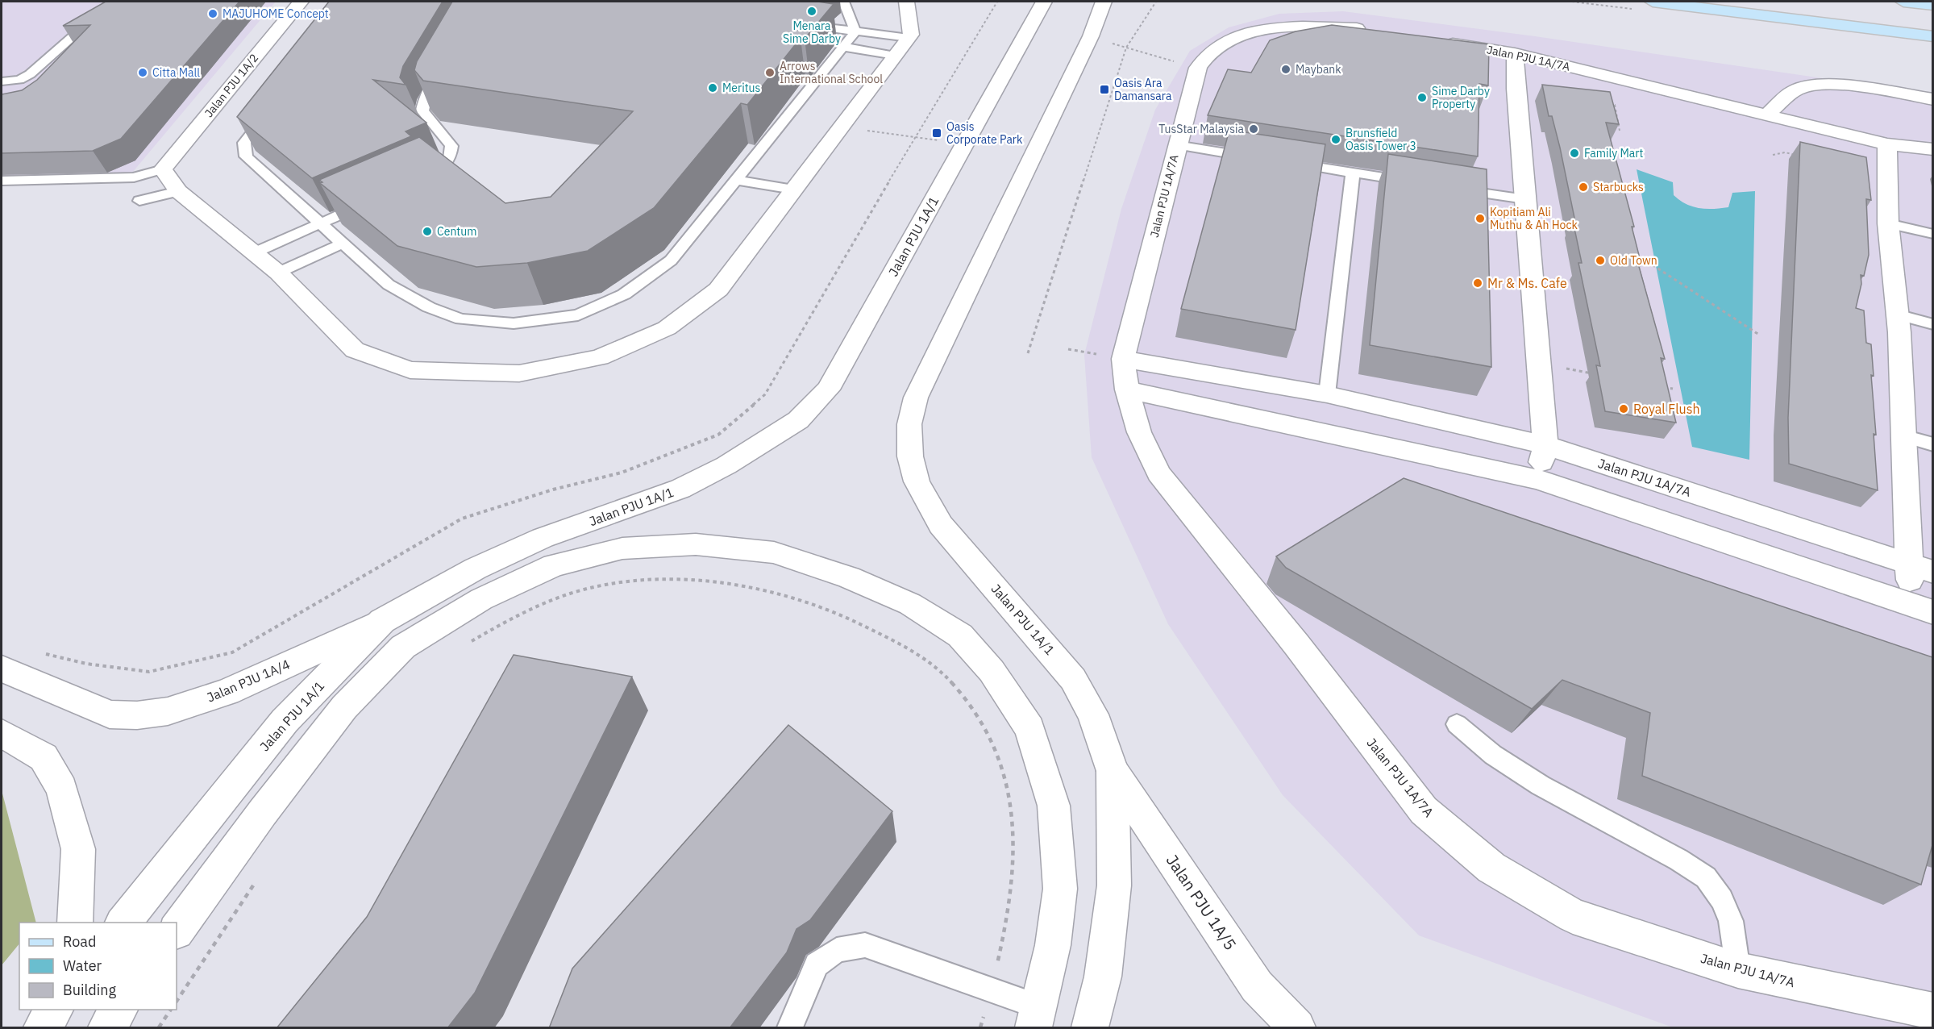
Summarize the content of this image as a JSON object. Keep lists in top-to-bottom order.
{
  "streets": {
    "street": [
      "Jalan PJU 1A/7A",
      "Jalan PJU 1A/2",
      "Jalan PJU 1A/1",
      "Jalan PJU 1A/4",
      "Jalan PJU 1A/5"
    ]
  },
  "crossings": [
    ["Jalan PJU 1A/1", "Jalan PJU 1A/4"],
    ["Jalan PJU 1A/1", "Jalan PJU 1A/5"]
  ],
  "places": {
    "other": [
      "Menara Sime Darby",
      "MAJUHOME Concept",
      "Maybank",
      "Citta Mall",
      "Arrows International School",
      "Meritus",
      "Sime Darby Property",
      "TusStar Malaysia",
      "Brunsfield Oasis Tower 3",
      "Family Mart",
      "Starbucks",
      "Kopitiam Ali Muthu & Ah Hock",
      "Centum",
      "Old Town",
      "Mr & Ms. Cafe",
      "Royal Flush"
    ],
    "transit": ["Oasis Ara Damansara", "Oasis Corporate Park"]
  },
  "legend": ["Road", "Water", "Building"]
}
